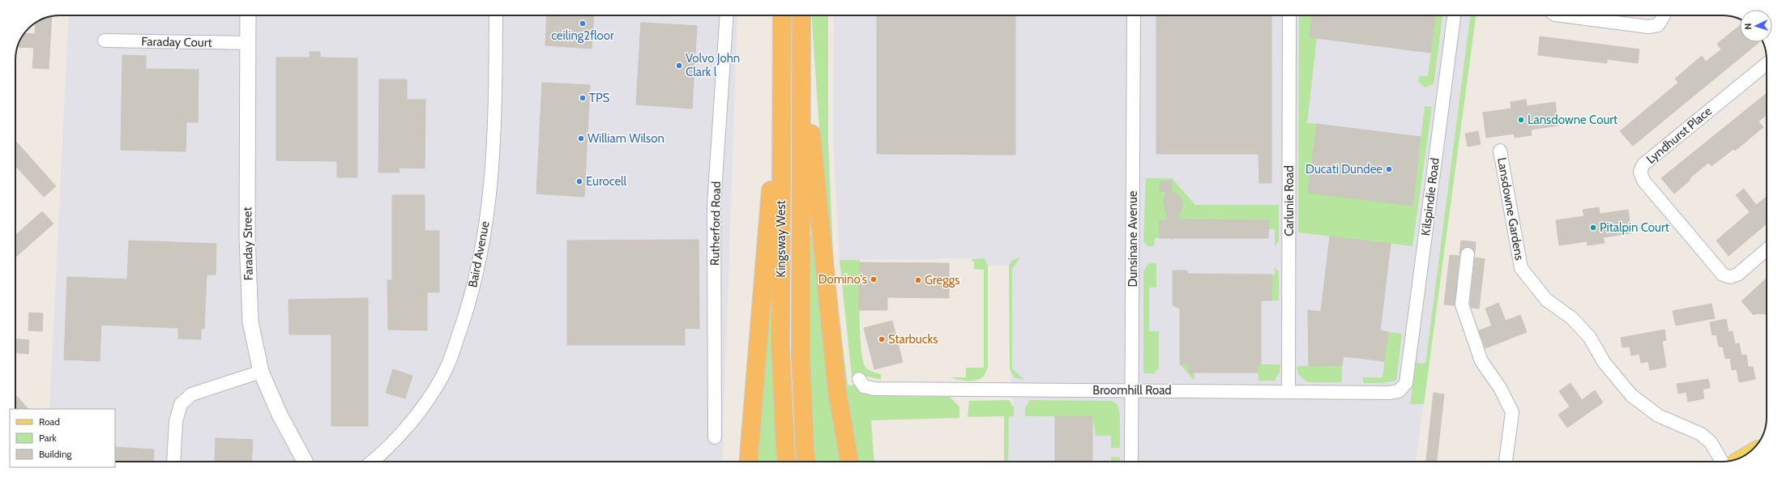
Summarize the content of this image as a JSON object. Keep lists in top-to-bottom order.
{
  "streets": {
    "highway": ["Kingsway West"],
    "street": [
      "Faraday Court",
      "Lyndhurst Place",
      "Kilspindie Road",
      "Carlunie Road",
      "Lansdowne Gardens",
      "Rutherford Road",
      "Dunsinane Avenue",
      "Faraday Street",
      "Baird Avenue",
      "Broomhill Road"
    ]
  },
  "crossings": [
    ["Faraday Court", "Faraday Street"],
    ["Kilspindie Road", "Broomhill Road"],
    ["Carlunie Road", "Broomhill Road"],
    ["Dunsinane Avenue", "Broomhill Road"]
  ],
  "places": [
    "ceiling2floor",
    "Volvo John Clark l",
    "TPS",
    "Lansdowne Court",
    "William Wilson",
    "Ducati Dundee",
    "Eurocell",
    "Pitalpin Court",
    "Domino's",
    "Greggs",
    "Starbucks"
  ],
  "legend": ["Road", "Park", "Building"],
  "north": "left"
}
